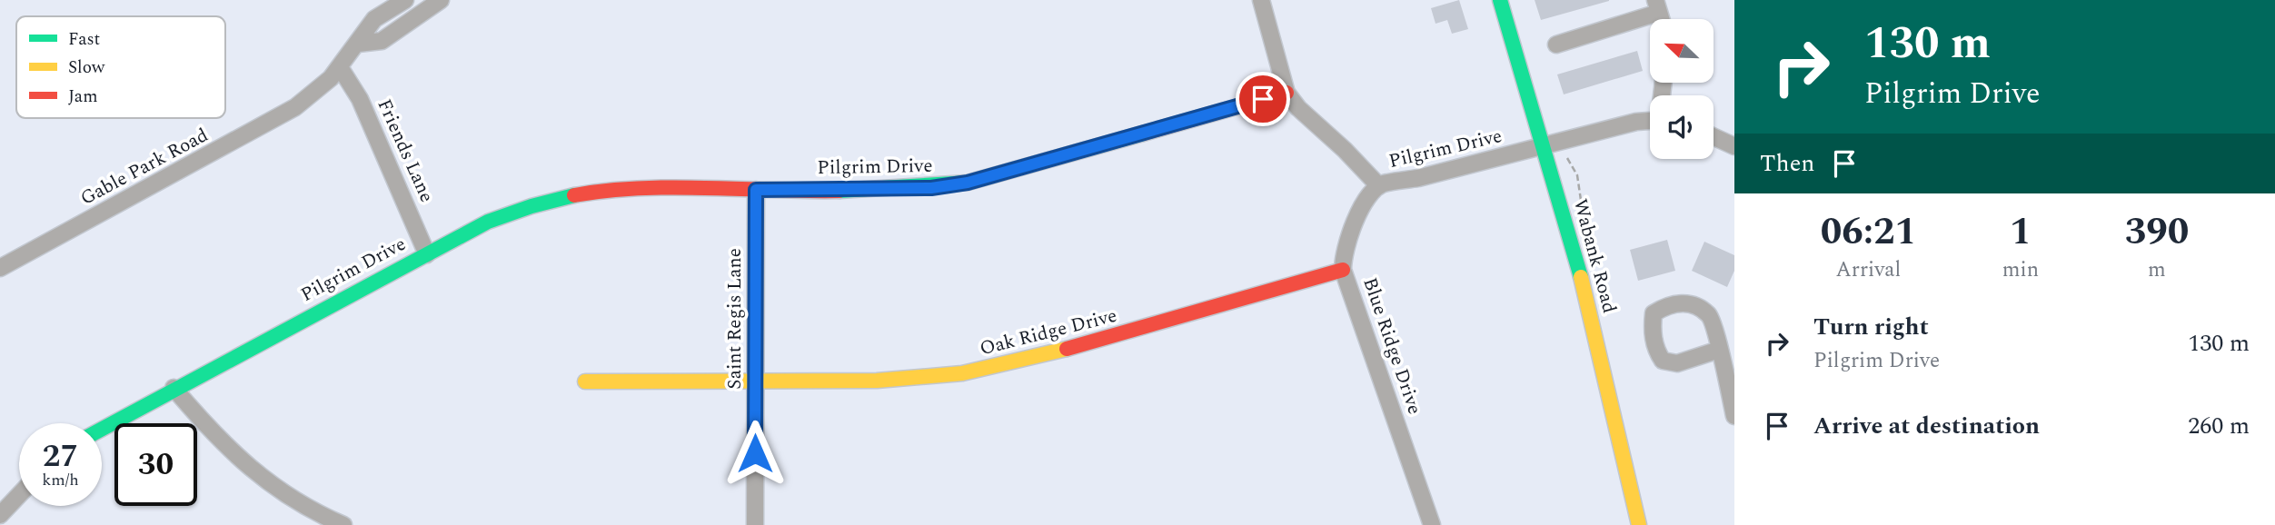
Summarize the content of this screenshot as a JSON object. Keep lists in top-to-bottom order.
{
  "streets": {
    "street": [
      "Pilgrim Drive",
      "Friends Lane",
      "Gable Park Road",
      "Wabank Road",
      "Saint Regis Lane",
      "Oak Ridge Drive",
      "Blue Ridge Drive"
    ]
  },
  "crossings": [
    ["Pilgrim Drive", "Friends Lane"],
    ["Pilgrim Drive", "Wabank Road"],
    ["Pilgrim Drive", "Saint Regis Lane"],
    ["Pilgrim Drive", "Blue Ridge Drive"],
    ["Friends Lane", "Gable Park Road"],
    ["Saint Regis Lane", "Oak Ridge Drive"],
    ["Oak Ridge Drive", "Blue Ridge Drive"]
  ],
  "legend": ["Fast", "Slow", "Jam"],
  "north": "top left",
  "page": {
    "turn": ["130 m", "Pilgrim Drive"],
    "then": "Then",
    "eta": [
      "06:21",
      "Arrival",
      "1",
      "min",
      "390",
      "m"
    ],
    "list": [
      {
        "name": "Turn right",
        "note": "Pilgrim Drive",
        "value": "130 m"
      },
      {
        "name": "Arrive at destination",
        "value": "260 m"
      }
    ],
    "speed": "27 km/h",
    "limit": "30"
  }
}
